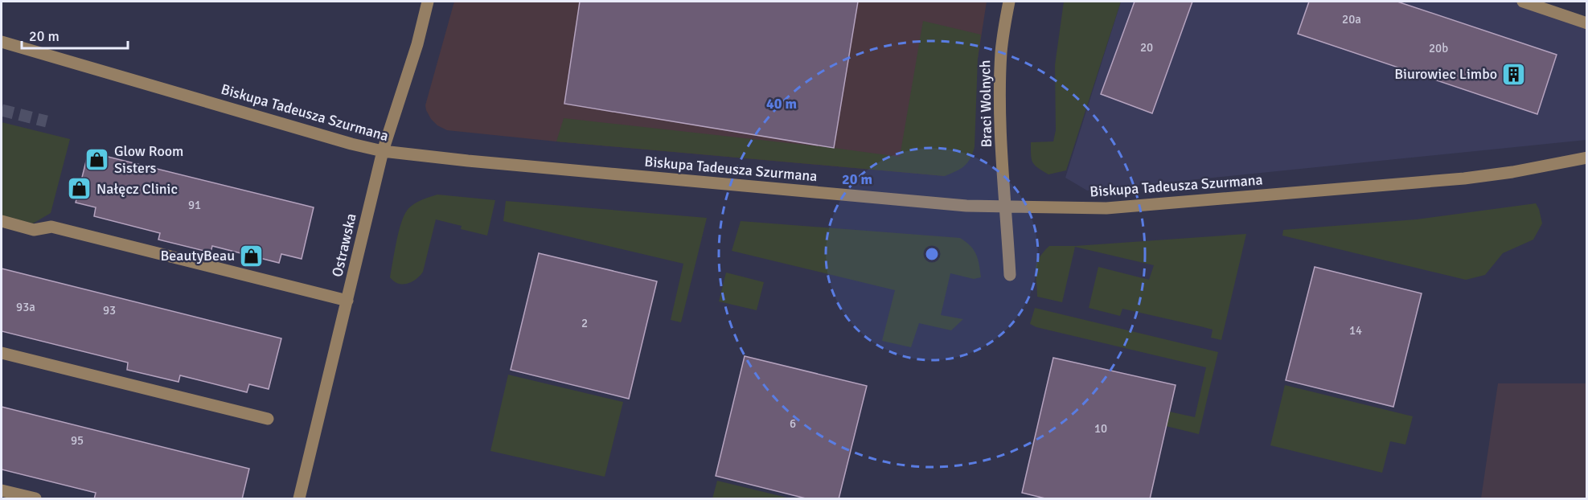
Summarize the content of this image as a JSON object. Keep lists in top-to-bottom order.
{
  "streets": {
    "street": ["Braci Wolnych", "Biskupa Tadeusza Szurmana", "Ostrawska"]
  },
  "crossings": [
    ["Braci Wolnych", "Biskupa Tadeusza Szurmana"],
    ["Biskupa Tadeusza Szurmana", "Ostrawska"]
  ],
  "places": {
    "building": ["Biurowiec Limbo"],
    "shop": ["Glow Room Sisters", "Nałęcz Clinic", "BeautyBeau"]
  },
  "house_numbers": [
    "20a",
    "20",
    "20b",
    "91",
    "93a",
    "93",
    "2",
    "14",
    "6",
    "10",
    "95"
  ],
  "scale_bar": "20 m",
  "rings": ["40 m", "20 m"]
}
